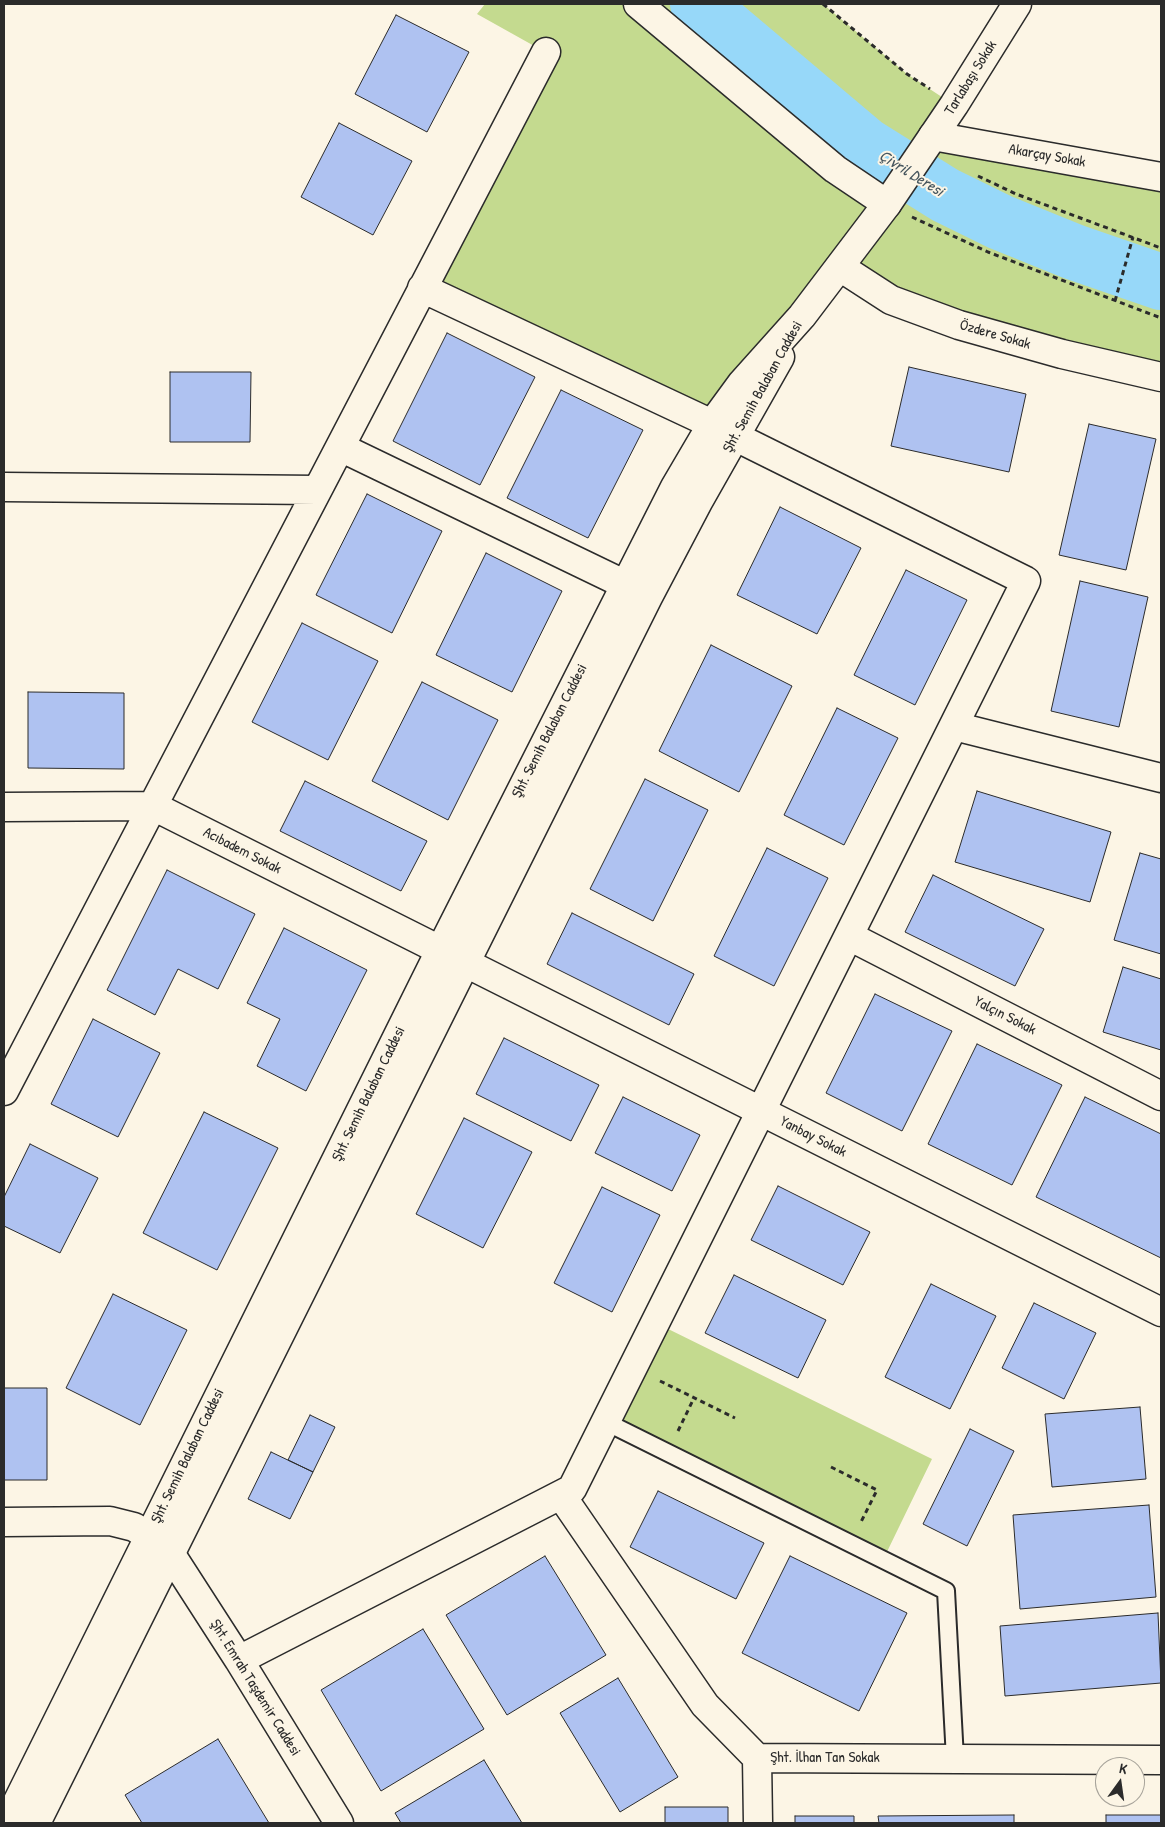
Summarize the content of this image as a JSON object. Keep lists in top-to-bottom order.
{
  "streets": {
    "street": [
      "Tarlabaşı Sokak",
      "Akarçay Sokak",
      "Özdere Sokak",
      "Şht. Semih Balaban Caddesi",
      "Acıbadem Sokak",
      "Yalçın Sokak",
      "Yanbay Sokak",
      "Şht. Emrah Taşdemir Caddesi",
      "Şht. İlhan Tan Sokak"
    ]
  },
  "crossings": [
    ["Tarlabaşı Sokak", "Akarçay Sokak"],
    ["Tarlabaşı Sokak", "Özdere Sokak"],
    ["Tarlabaşı Sokak", "Şht. Semih Balaban Caddesi"],
    ["Şht. Semih Balaban Caddesi", "Acıbadem Sokak"],
    ["Şht. Semih Balaban Caddesi", "Yanbay Sokak"],
    ["Şht. Semih Balaban Caddesi", "Şht. Emrah Taşdemir Caddesi"],
    ["Acıbadem Sokak", "Yanbay Sokak"]
  ],
  "water": ["Çivril Deresi"],
  "north": "top"
}
